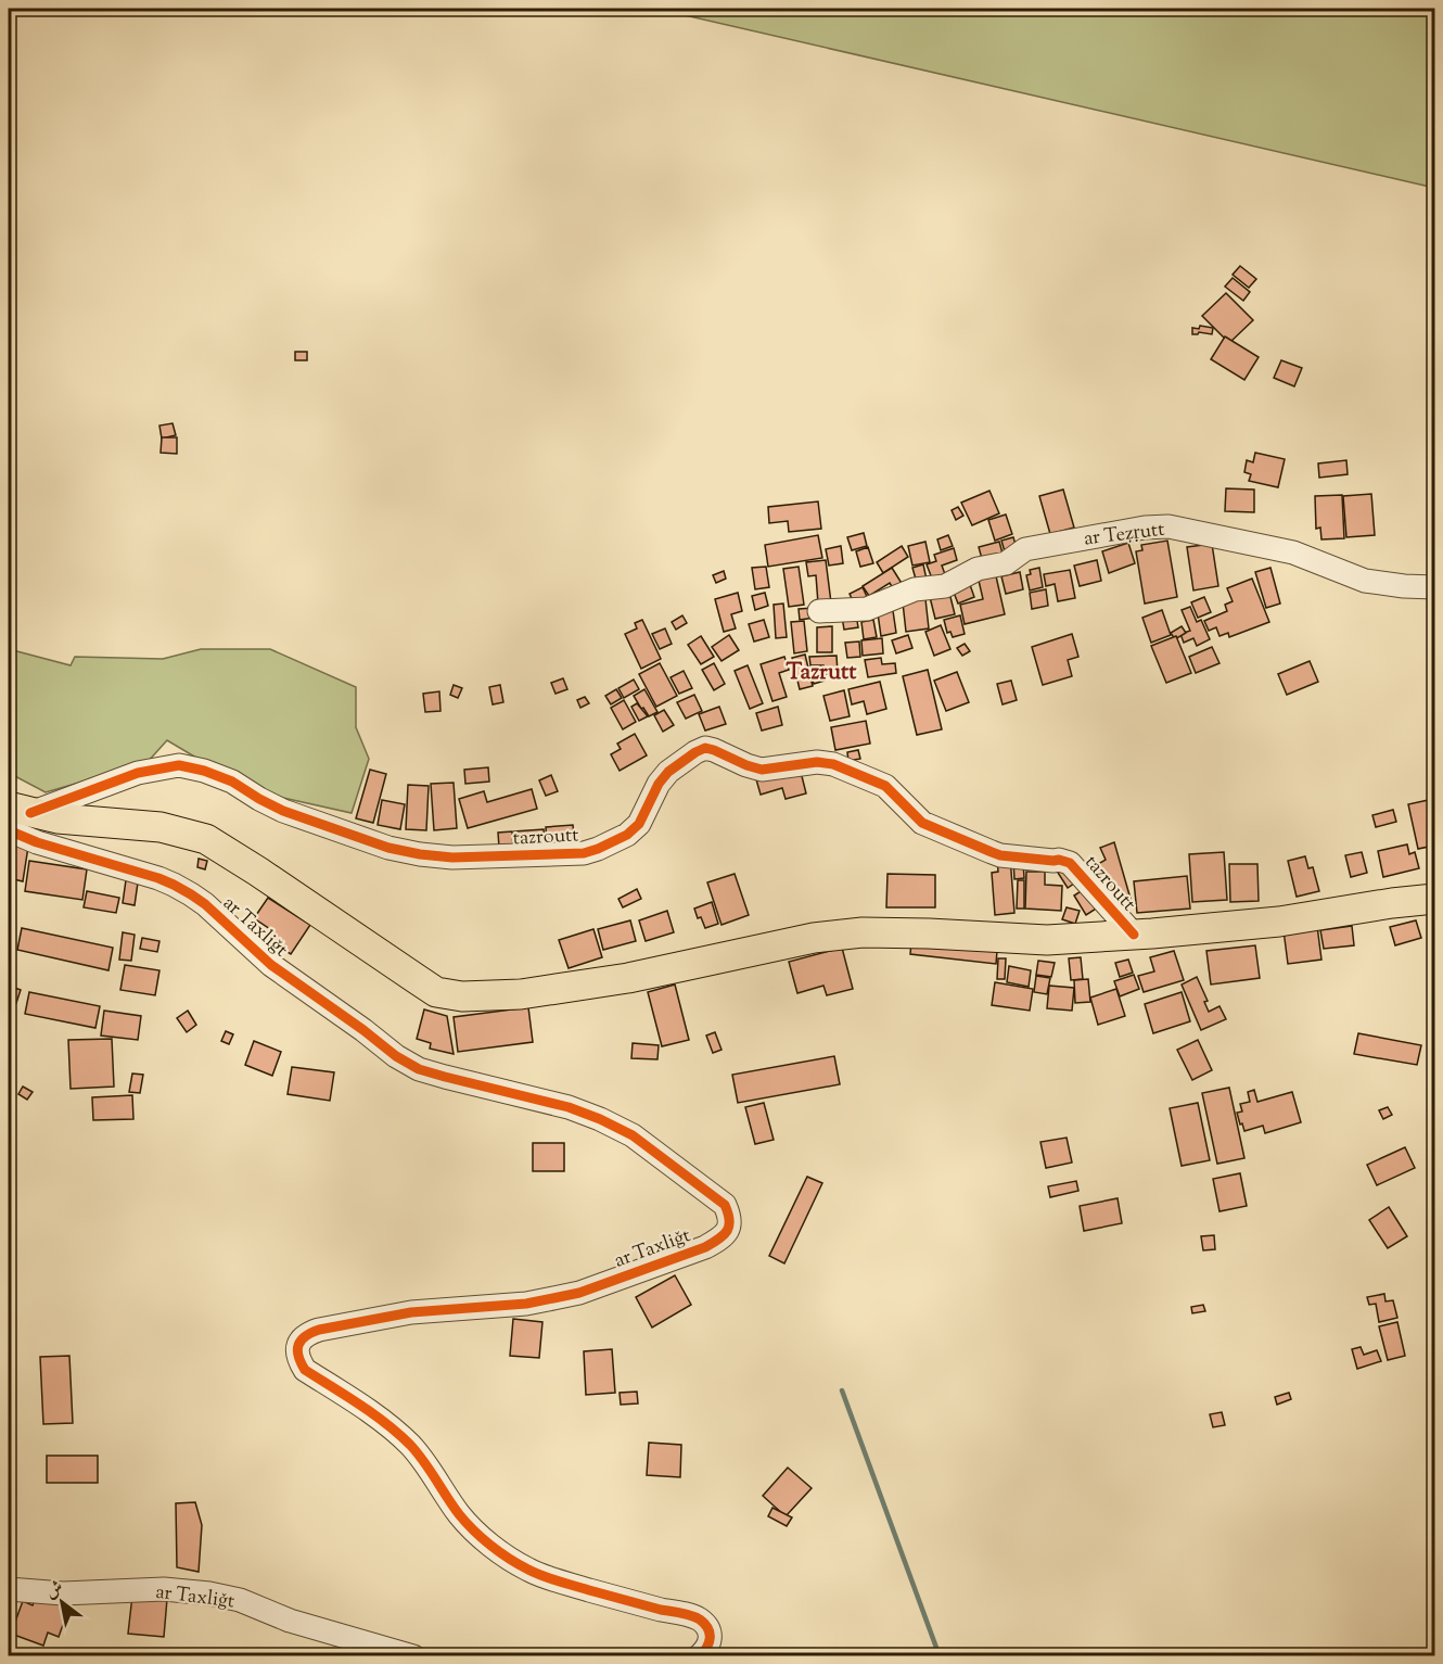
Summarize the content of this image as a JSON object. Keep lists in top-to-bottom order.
{
  "streets": {
    "street": ["ar Teẓṛutt", "tazroutt", "ar Taxliǧt"]
  },
  "crossings": [
    ["tazroutt", "ar Taxliǧt"]
  ],
  "districts": ["Tazrutt"],
  "north": "top left"
}
